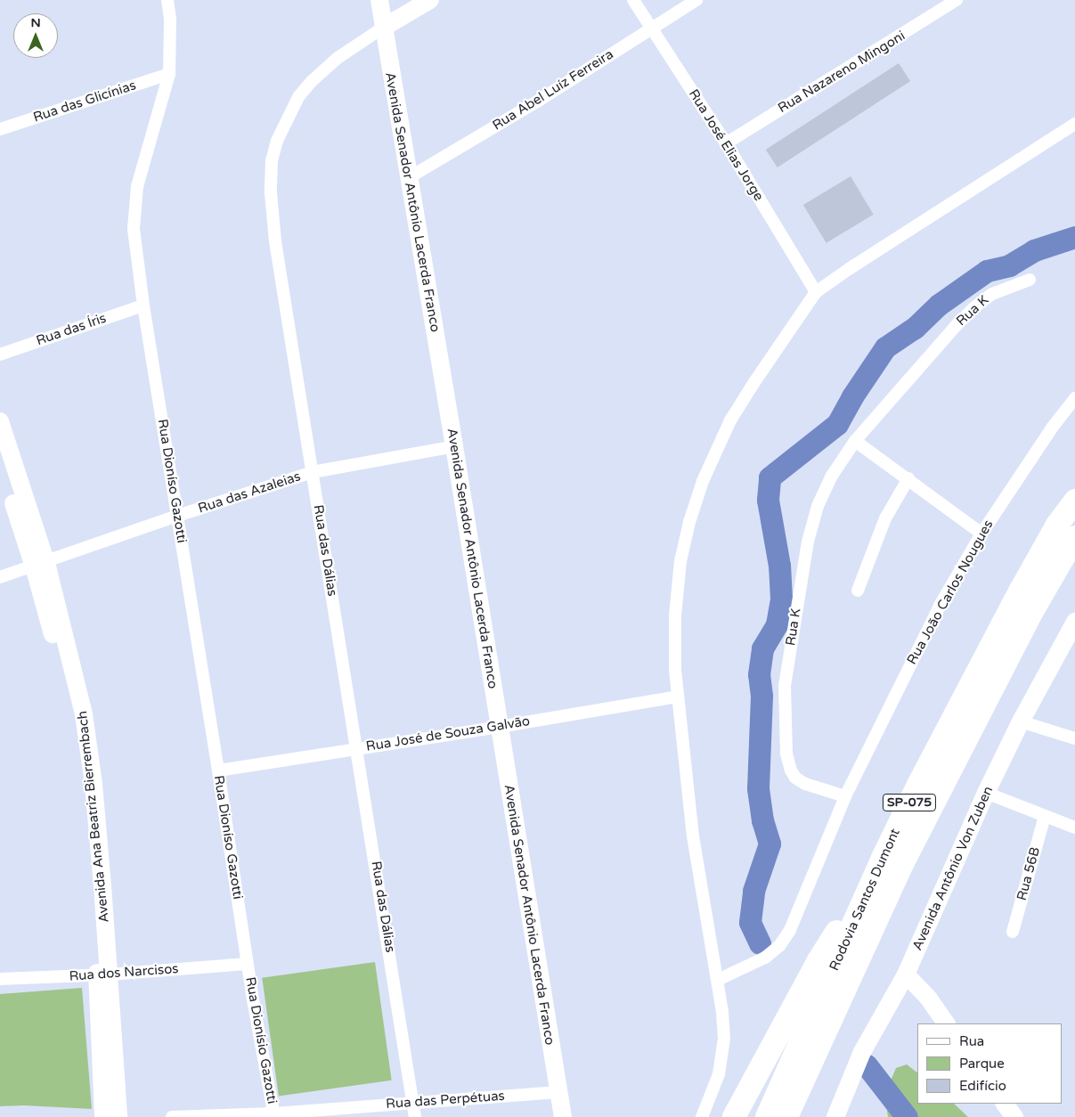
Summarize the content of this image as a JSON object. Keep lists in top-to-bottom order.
{
  "streets": {
    "highway": ["SP-075", "Rodovia Santos Dumont"],
    "street": [
      "Rua Nazareno Mingoni",
      "Rua Abel Luíz Ferreira",
      "Rua das Glicínias",
      "Rua José Elias Jorge",
      "Avenida Senador Antônio Lacerda Franco",
      "Rua K",
      "Rua das Íris",
      "Rua Dioníso Gazotti",
      "Rua das Azaleias",
      "Rua das Dálias",
      "Rua João Carlos Nougues",
      "Rua José de Souza Galvão",
      "Avenida Ana Beatriz Bierrembach",
      "Avenida Antônio Von Zuben",
      "Rua 56B",
      "Rua dos Narcisos",
      "Rua Dionísio Gazotti",
      "Rua das Perpétuas"
    ]
  },
  "crossings": [
    ["Rua Nazareno Mingoni", "Rua José Elias Jorge"],
    ["Rua Abel Luíz Ferreira", "Rua José Elias Jorge"],
    ["Rua Abel Luíz Ferreira", "Avenida Senador Antônio Lacerda Franco"],
    ["Rua das Glicínias", "Rua Dioníso Gazotti"],
    ["Avenida Senador Antônio Lacerda Franco", "Rua das Azaleias"],
    ["Avenida Senador Antônio Lacerda Franco", "Rua das Dálias"],
    ["Avenida Senador Antônio Lacerda Franco", "Rua José de Souza Galvão"],
    ["Avenida Senador Antônio Lacerda Franco", "Rua das Perpétuas"],
    ["Rua K", "Rua João Carlos Nougues"],
    ["Rua das Íris", "Rua Dioníso Gazotti"],
    ["Rua Dioníso Gazotti", "Rua das Azaleias"],
    ["Rua Dioníso Gazotti", "Rua José de Souza Galvão"],
    ["Rua Dioníso Gazotti", "Rua dos Narcisos"],
    ["Rua Dioníso Gazotti", "Rua Dionísio Gazotti"],
    ["Rua das Azaleias", "Rua das Dálias"],
    ["Rua das Azaleias", "Avenida Ana Beatriz Bierrembach"],
    ["Rua das Dálias", "Rua José de Souza Galvão"],
    ["Rua das Dálias", "Rua das Perpétuas"],
    ["Avenida Ana Beatriz Bierrembach", "Rua dos Narcisos"],
    ["Rua dos Narcisos", "Rua Dionísio Gazotti"],
    ["Rua Dionísio Gazotti", "Rua das Perpétuas"]
  ],
  "legend": ["Rua", "Parque", "Edifício"],
  "north": "top"
}
